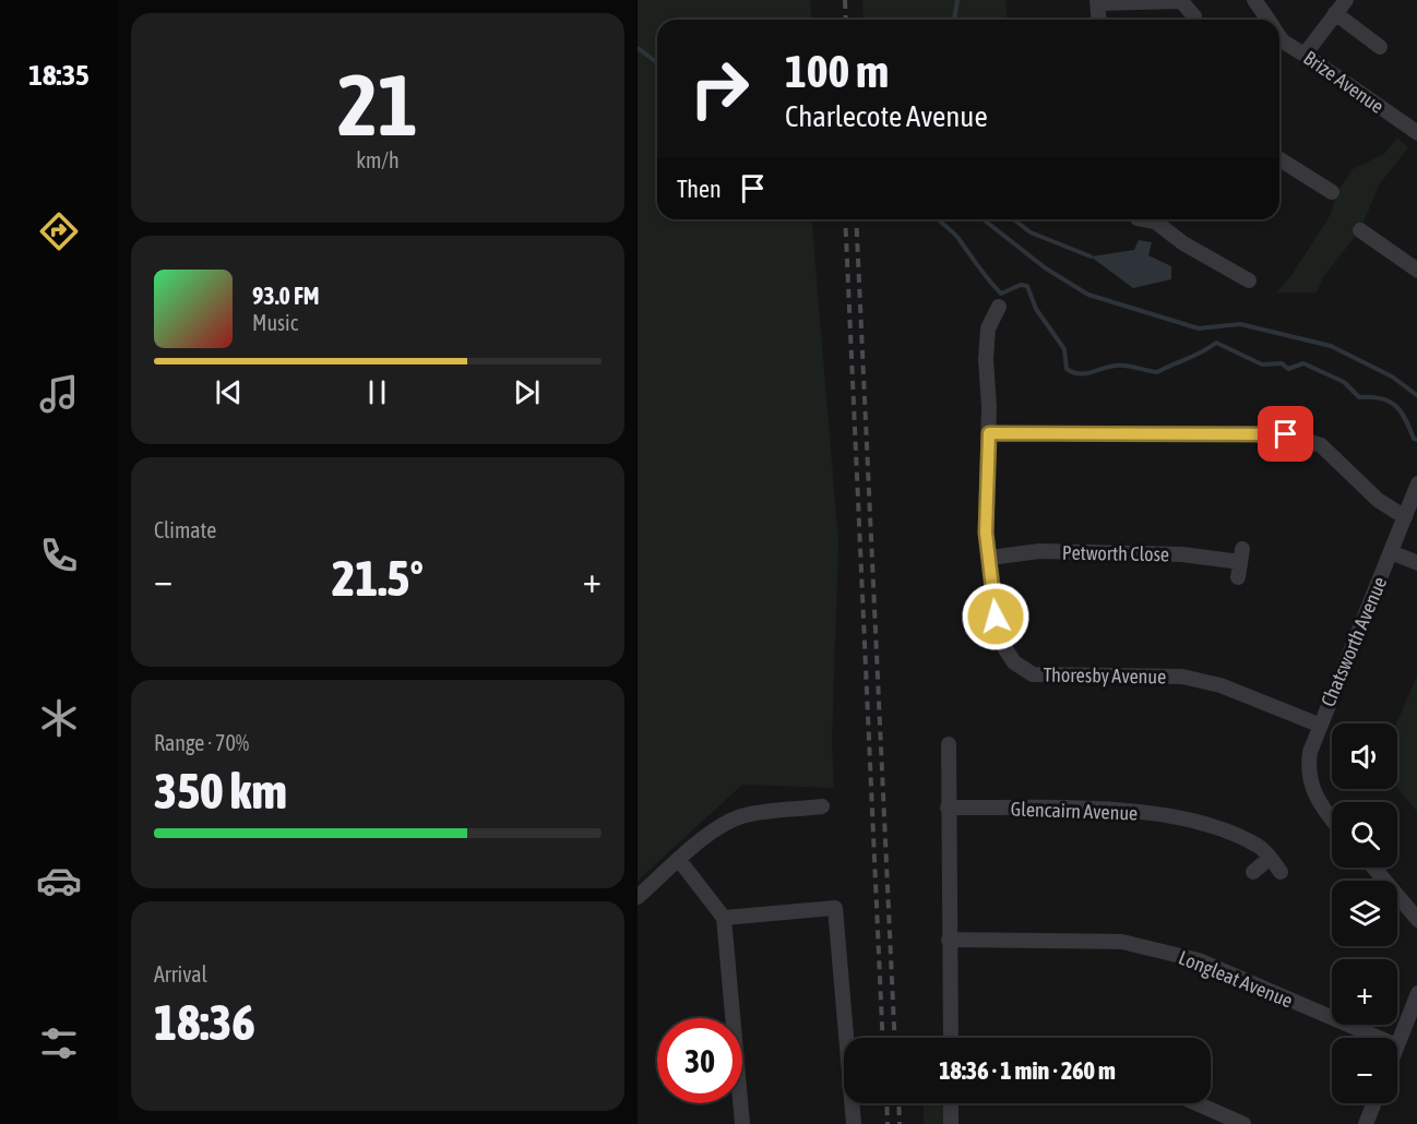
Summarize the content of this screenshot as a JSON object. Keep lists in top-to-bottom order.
{
  "streets": {
    "street": [
      "Brize Avenue",
      "Petworth Close",
      "Chatsworth Avenue",
      "Thoresby Avenue",
      "Glencairn Avenue",
      "Longleat Avenue"
    ]
  },
  "crossings": [
    ["Petworth Close", "Thoresby Avenue"],
    ["Chatsworth Avenue", "Thoresby Avenue"]
  ],
  "page": {
    "tabs": "18:35",
    "tile": [
      ["21", "km/h"],
      "Climate",
      ["Range · 70%", "350 km"],
      ["Arrival", "18:36"]
    ],
    "turn": ["100 m", "Charlecote Avenue"],
    "then": "Then",
    "song": ["93.0 FM", "Music"],
    "heat": ["−", "21.5°", "+"],
    "map_buttons": ["+", "−"],
    "limit": "30",
    "trip": "18:36 · 1 min · 260 m"
  }
}
